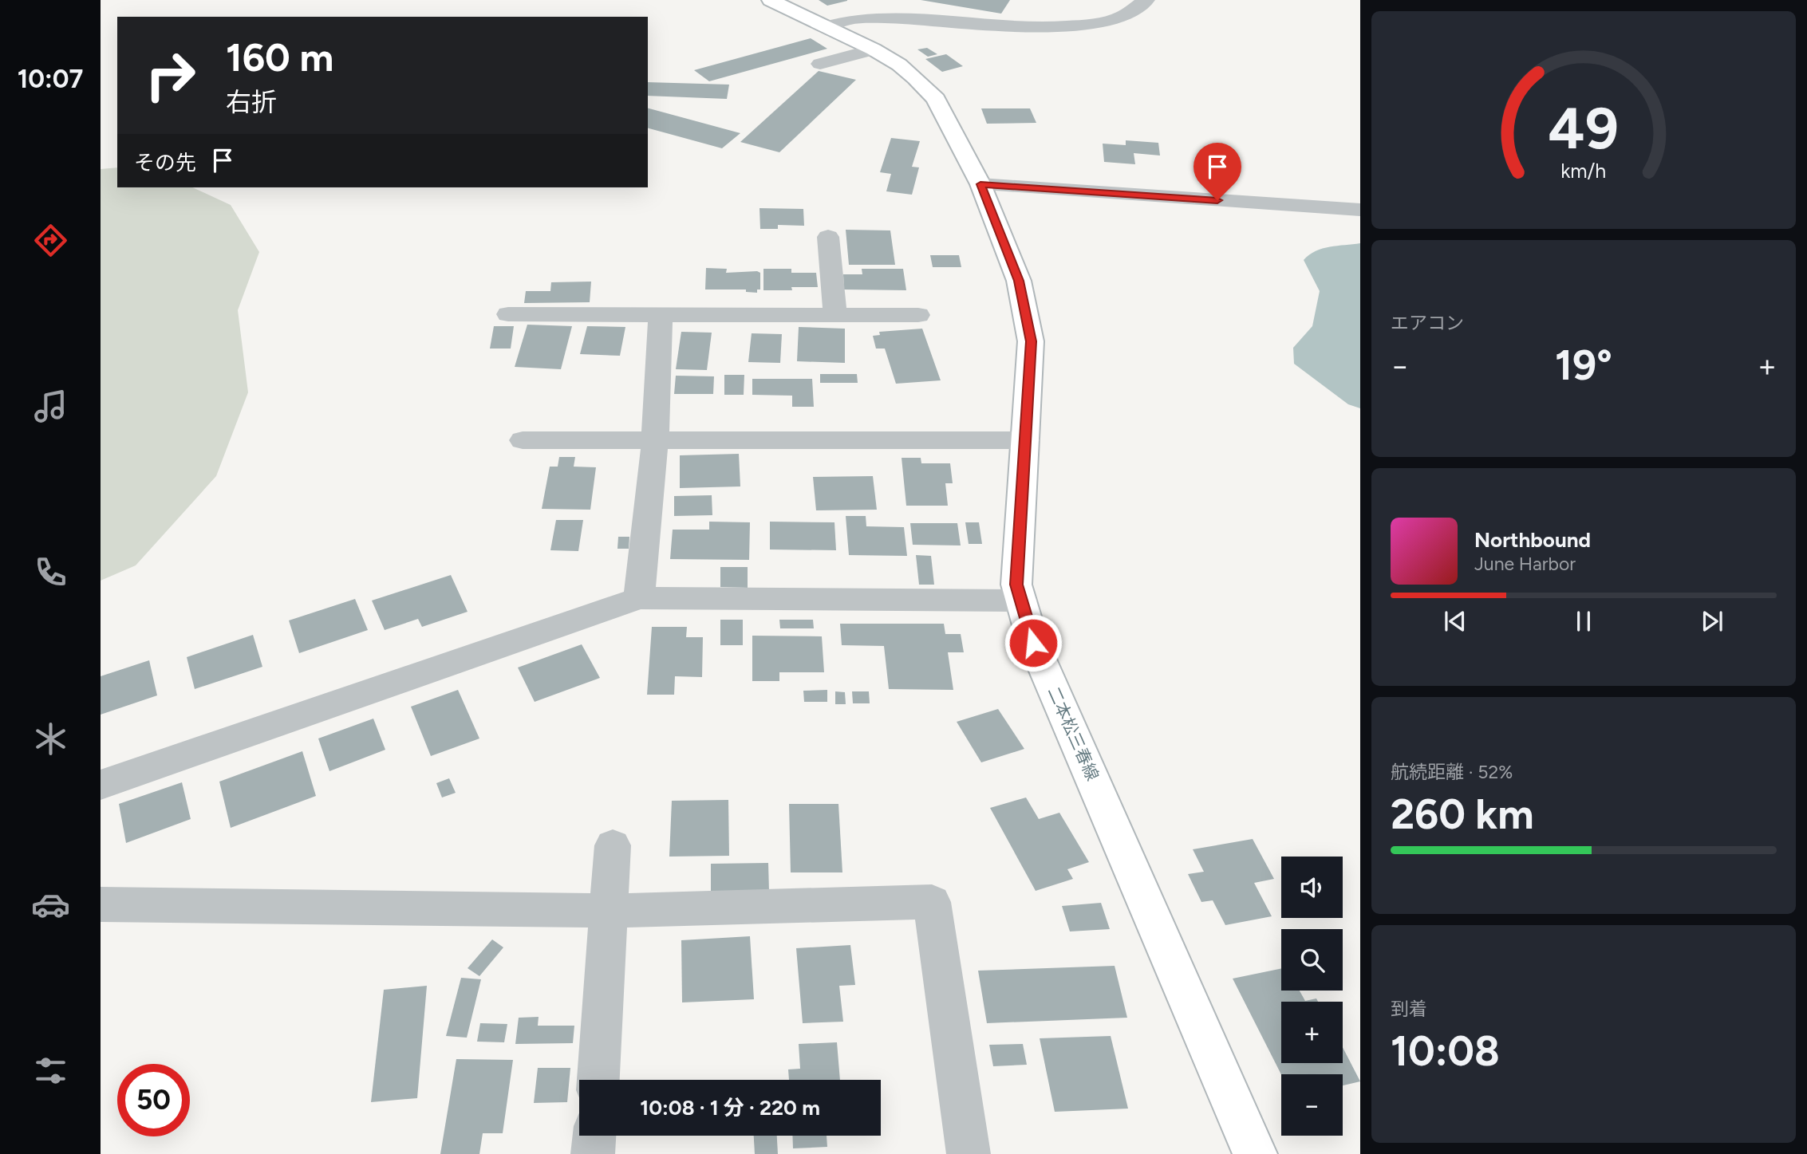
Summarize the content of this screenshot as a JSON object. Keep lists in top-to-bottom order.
{
  "streets": {
    "main road": ["二本松三春線"]
  },
  "page": {
    "tabs": "10:07",
    "turn": ["160 m", "右折"],
    "then": "その先",
    "tile": [
      "エアコン",
      ["航続距離 · 52%", "260 km"],
      ["到着", "10:08"]
    ],
    "heat": ["−", "19°", "+"],
    "song": ["Northbound", "June Harbor"],
    "map_buttons": ["+", "−"],
    "limit": "50",
    "trip": "10:08 · 1 分 · 220 m",
    "gauge": ["49", "km/h"]
  }
}
